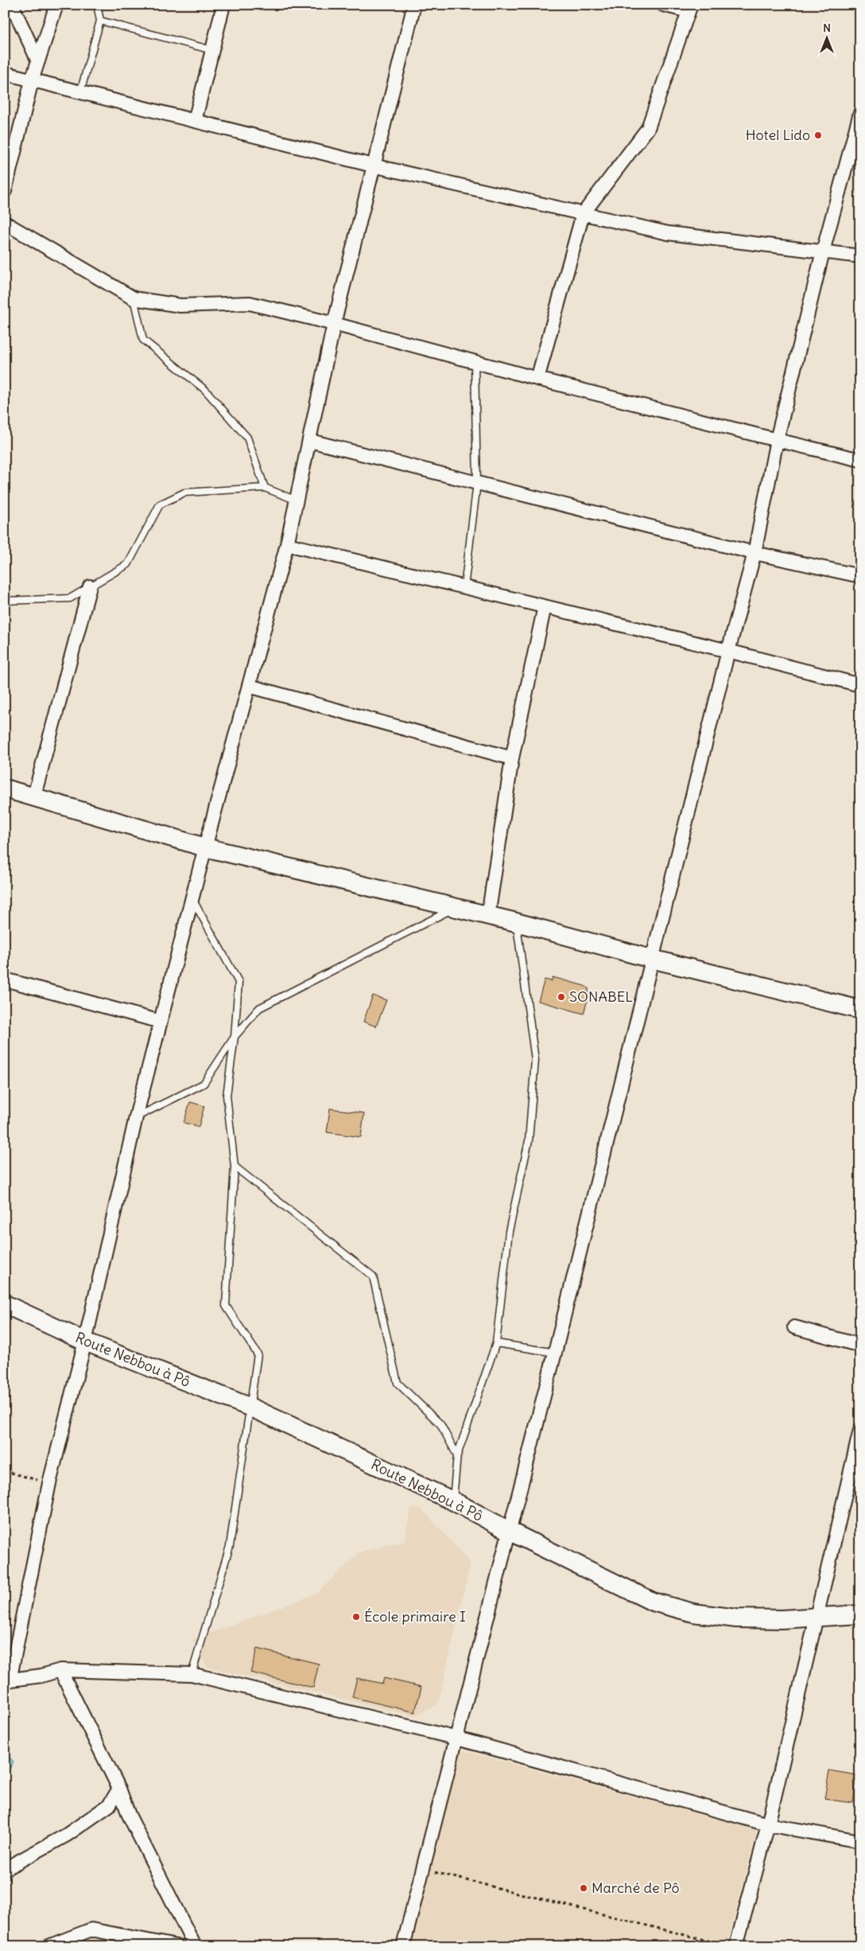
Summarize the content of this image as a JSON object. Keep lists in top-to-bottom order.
{
  "streets": {
    "main road": ["Route Nebbou à Pô"]
  },
  "places": [
    "Hotel Lido",
    "SONABEL",
    "École primaire I",
    "Marché de Pô"
  ],
  "north": "top"
}
